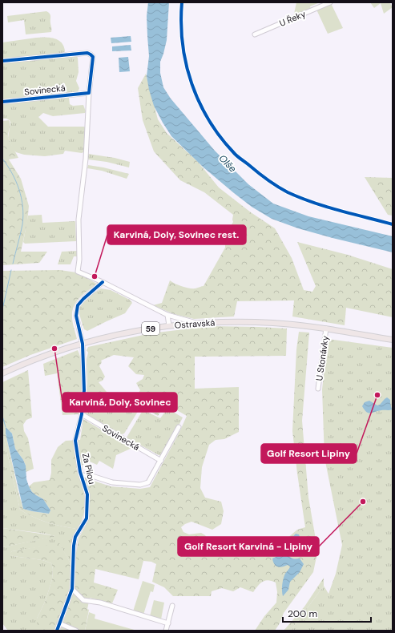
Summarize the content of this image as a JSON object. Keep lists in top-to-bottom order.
{
  "streets": {
    "main road": ["Ostravská", "59"],
    "street": [
      "U Řeky",
      "Sovinecká",
      "U Stonávky",
      "Za Pilou"
    ]
  },
  "crossings": [
    ["Sovinecká", "Za Pilou"],
    ["Ostravská", "U Stonávky"],
    ["Ostravská", "Za Pilou"]
  ],
  "water": ["Olše"],
  "places": [
    "Karviná, Doly, Sovinec rest.",
    "Karviná, Doly, Sovinec",
    "Golf Resort Lipiny",
    "Golf Resort Karviná - Lipiny"
  ],
  "scale_bar": "200 m"
}
